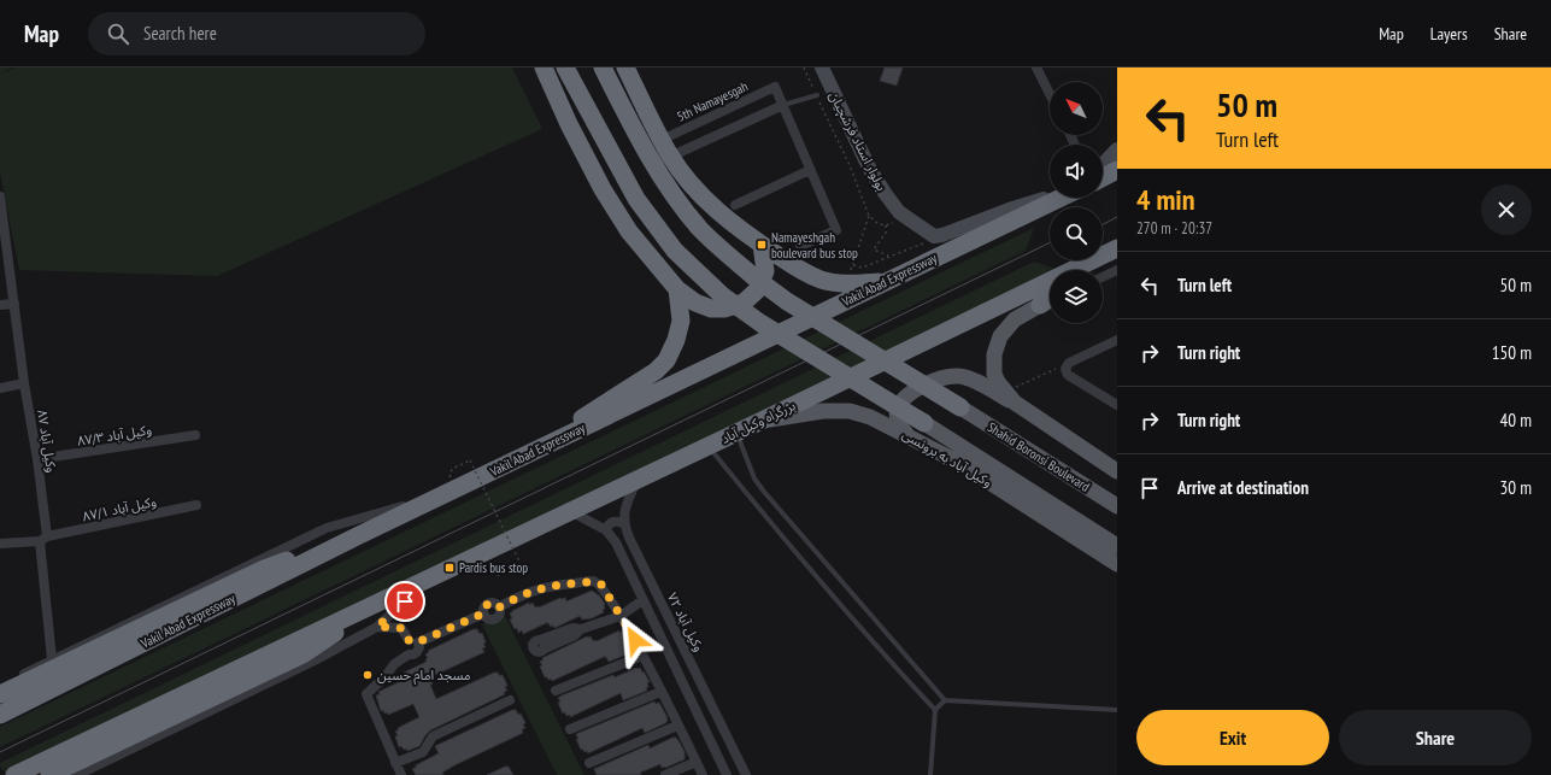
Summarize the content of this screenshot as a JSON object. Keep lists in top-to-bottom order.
{
  "streets": {
    "highway": ["Vakil Abad Expressway", "بزرگراه وکیل آباد"],
    "main road": ["Shahid Boronsi Boulevard", "وکیل آباد به برونسی"],
    "street": [
      "5th Namayesgah",
      "بولوار استاد فرشچیان",
      "وکیل آباد ۸۷/۳",
      "وکیل آباد ۸۷",
      "وکیل آباد ۸۷/۱",
      "۷۲ وکیل آباد"
    ]
  },
  "crossings": [
    ["بزرگراه وکیل آباد", "وکیل آباد به برونسی"],
    ["وکیل آباد ۸۷/۳", "وکیل آباد ۸۷"],
    ["وکیل آباد ۸۷", "وکیل آباد ۸۷/۱"]
  ],
  "places": {
    "transit": ["Namayeshgah boulevard bus stop", "Pardis bus stop"],
    "other": ["مسجد امام حسین"]
  },
  "north": "top left",
  "page": {
    "header": "Map",
    "search": "Search here",
    "nav": ["Map", "Layers", "Share"],
    "turn": ["50 m", "Turn left"],
    "heading": ["4 min", "270 m · 20:37"],
    "list": [
      {
        "name": "Turn left",
        "value": "50 m"
      },
      {
        "name": "Turn right",
        "value": "150 m"
      },
      {
        "name": "Turn right",
        "value": "40 m"
      },
      {
        "name": "Arrive at destination",
        "value": "30 m"
      }
    ],
    "buttons": ["Exit", "Share"]
  }
}
